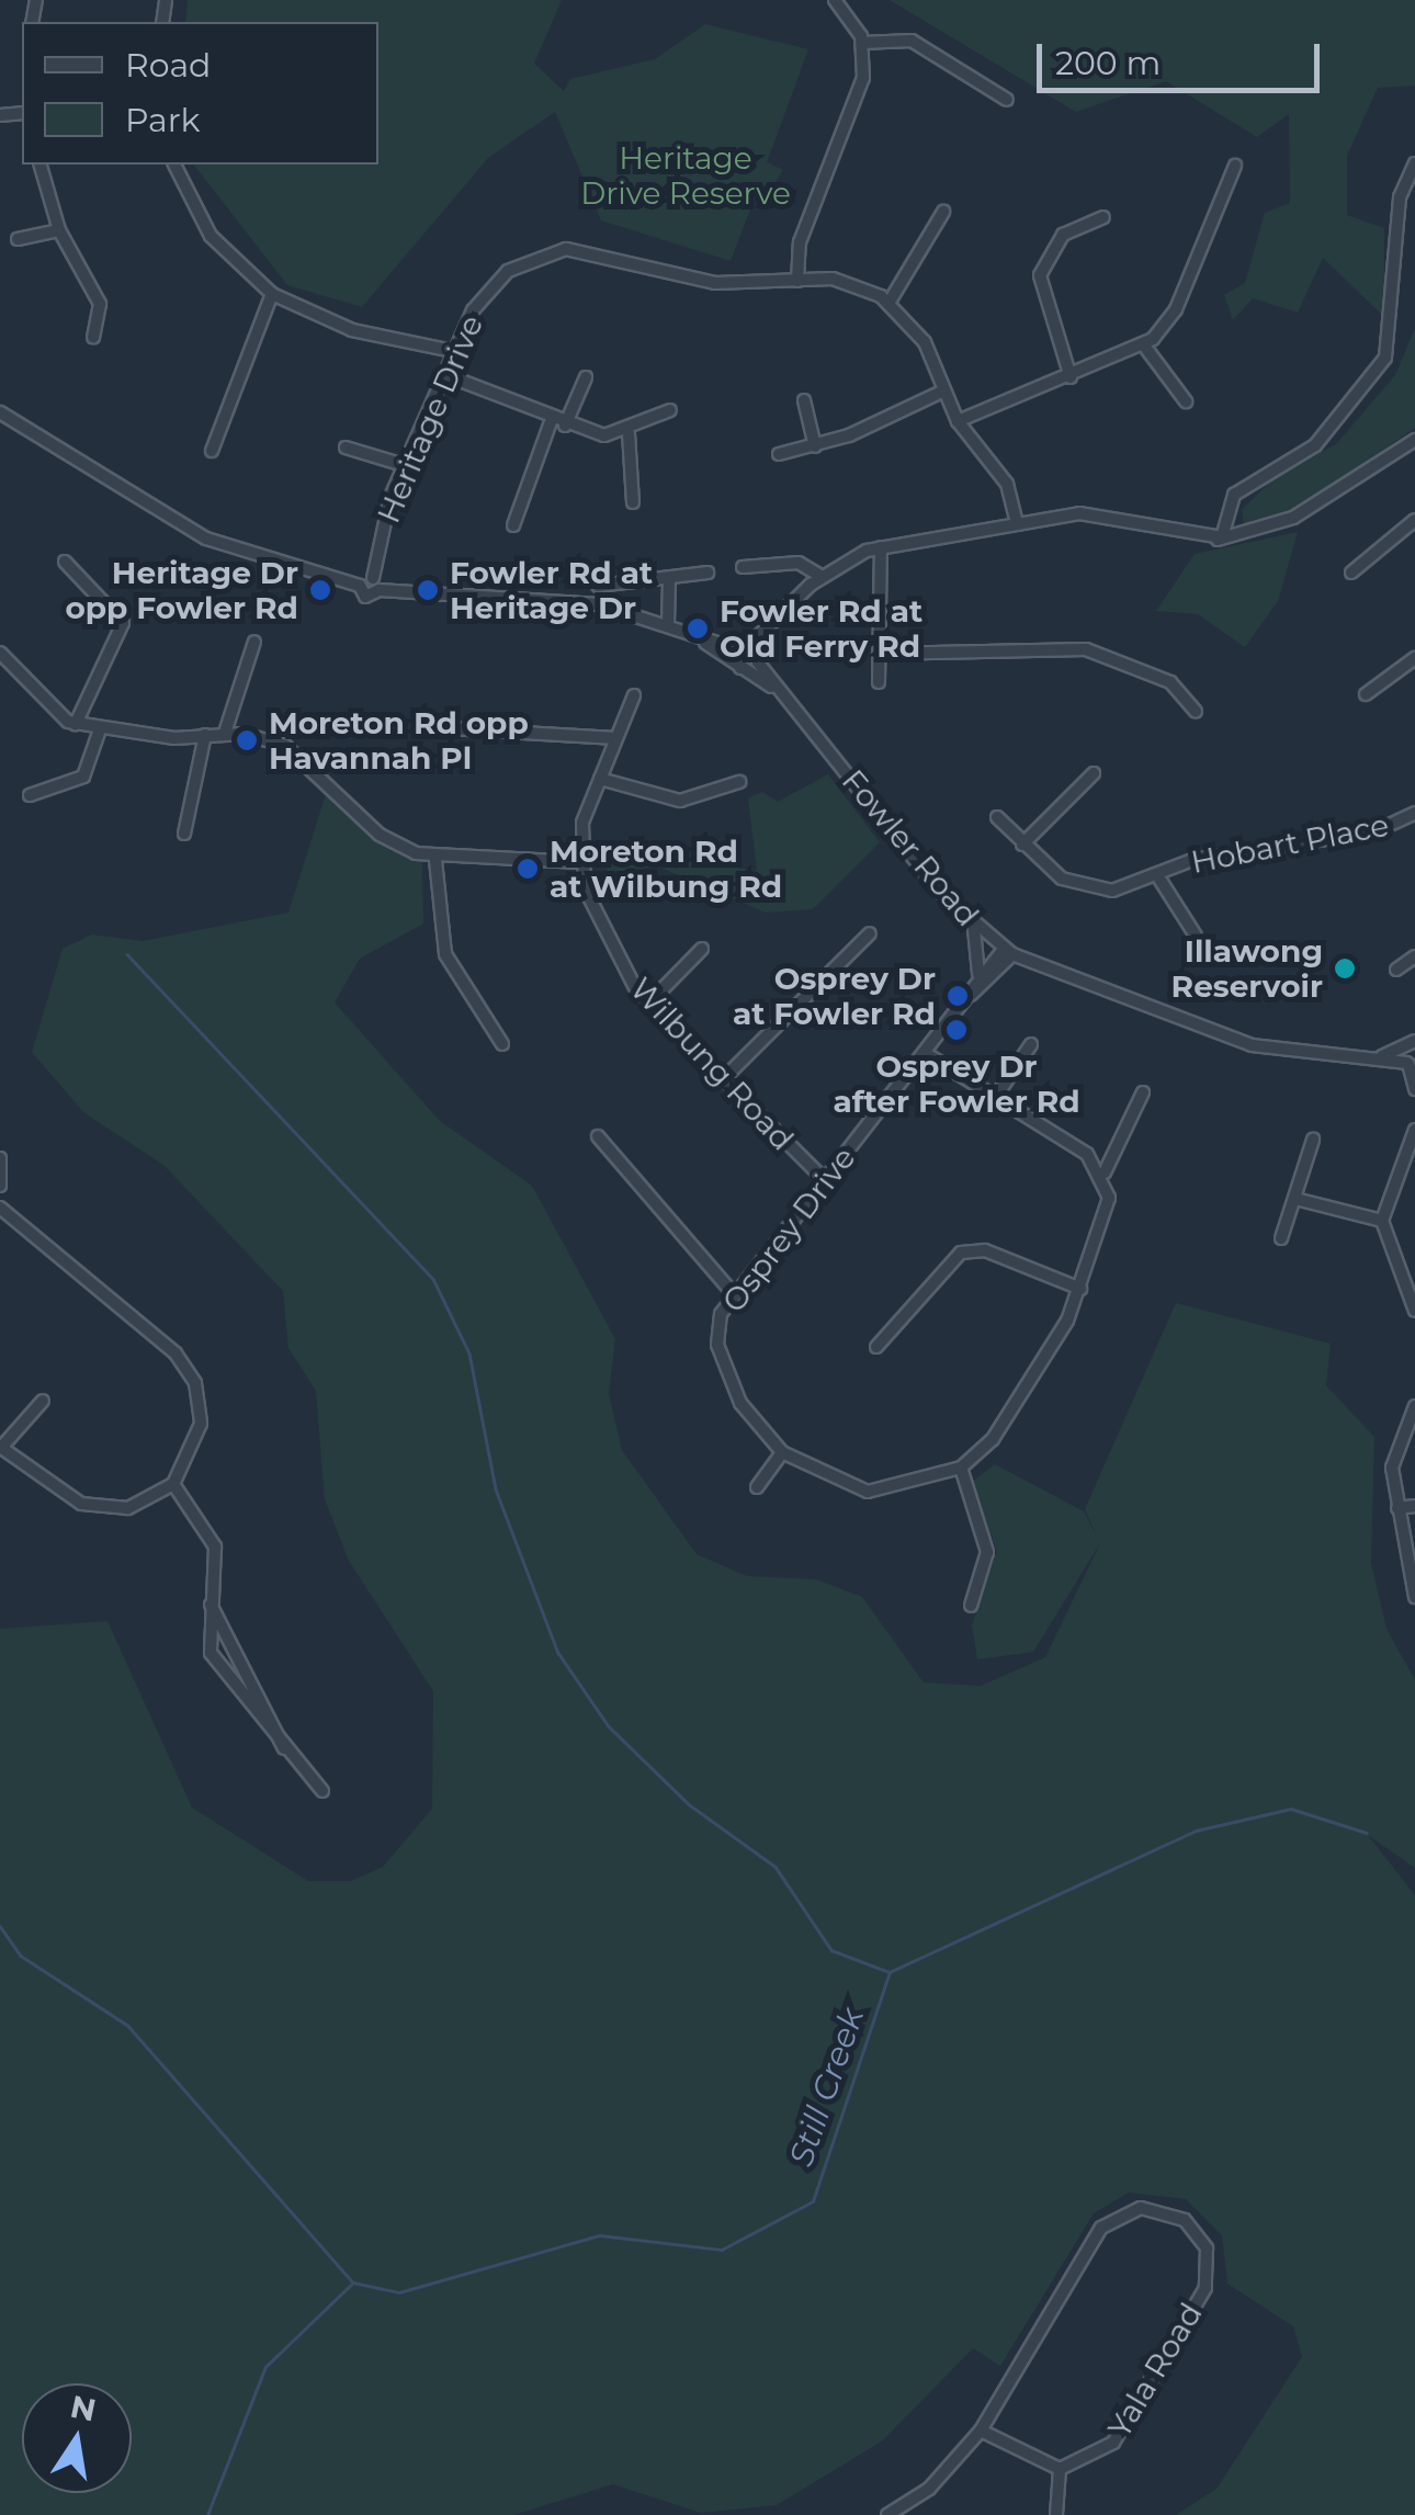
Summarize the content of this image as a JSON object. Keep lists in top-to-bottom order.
{
  "streets": {
    "street": [
      "Heritage Drive",
      "Hobart Place",
      "Fowler Road",
      "Wilbung Road",
      "Osprey Drive",
      "Yala Road"
    ]
  },
  "crossings": [
    ["Heritage Drive", "Fowler Road"],
    ["Fowler Road", "Osprey Drive"],
    ["Wilbung Road", "Osprey Drive"]
  ],
  "water": ["Still Creek"],
  "parks": ["Heritage Drive Reserve"],
  "places": [
    "Heritage Dr opp Fowler Rd",
    "Fowler Rd at Heritage Dr",
    "Fowler Rd at Old Ferry Rd",
    "Moreton Rd opp Havannah Pl",
    "Moreton Rd at Wilbung Rd",
    "Illawong Reservoir",
    "Osprey Dr at Fowler Rd",
    "Osprey Dr after Fowler Rd"
  ],
  "legend": ["Road", "Park"],
  "scale_bar": "200 m",
  "north": "top"
}
